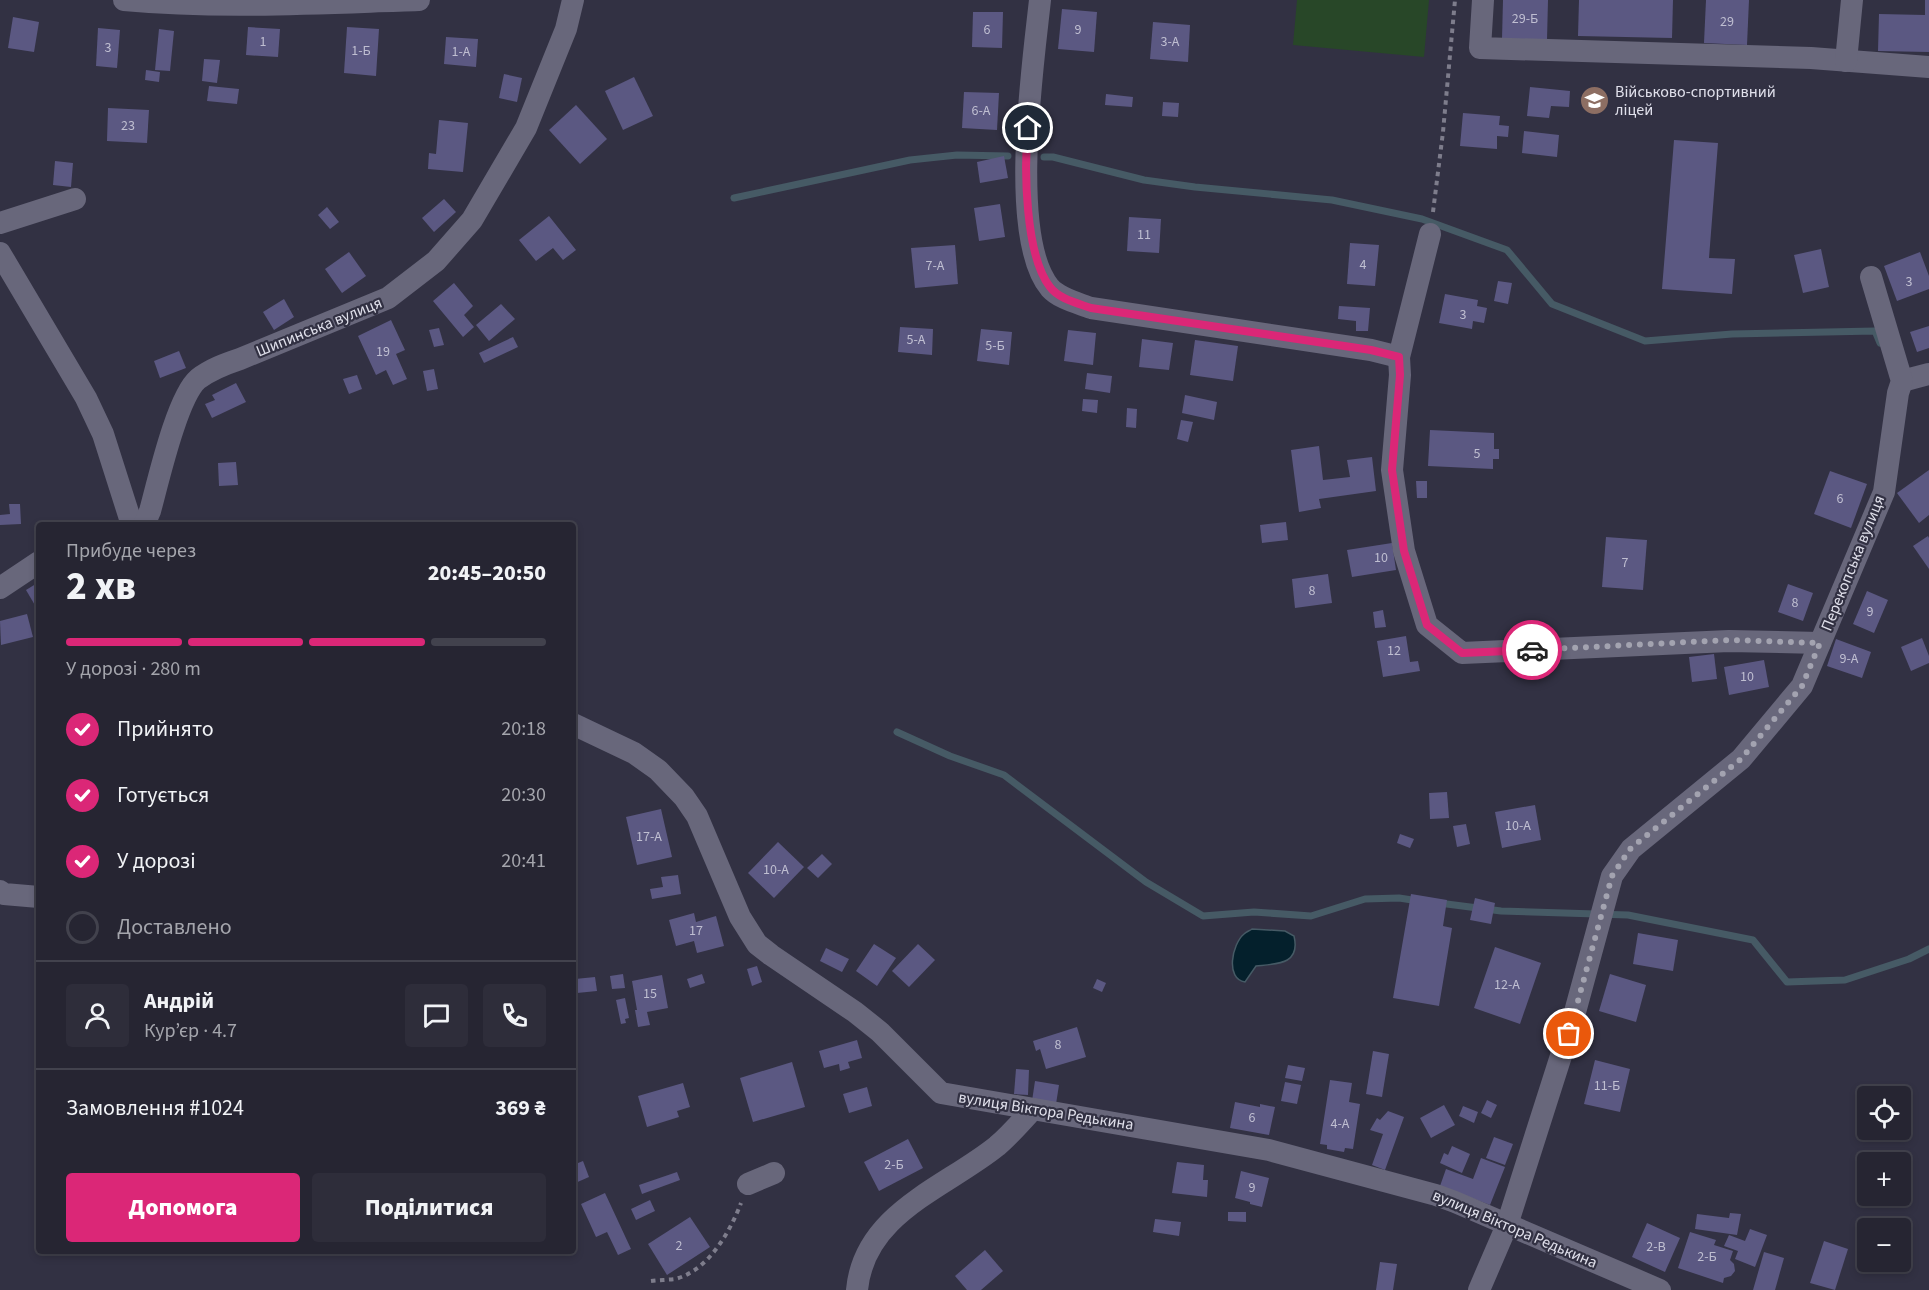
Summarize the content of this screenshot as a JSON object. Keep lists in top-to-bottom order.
{
  "streets": {
    "street": ["Шипинська вулиця", "Перекопська вулиця", "вулиця Віктора Редькина"]
  },
  "crossings": [
    ["Перекопська вулиця", "вулиця Віктора Редькина"]
  ],
  "places": {
    "school or university": ["Військово-спортивний ліцей"]
  },
  "house_numbers": [
    "29-Б",
    "29",
    "6",
    "9",
    "1",
    "3-А",
    "3",
    "1-Б",
    "1-А",
    "6-А",
    "23",
    "11",
    "4",
    "7-А",
    "3",
    "3",
    "5-А",
    "5-Б",
    "19",
    "5",
    "6",
    "10",
    "7",
    "8",
    "8",
    "9",
    "12",
    "9-А",
    "10",
    "10-А",
    "17-А",
    "10-А",
    "17",
    "12-А",
    "15",
    "8",
    "11-Б",
    "6",
    "4-А",
    "2-Б",
    "9",
    "2",
    "2-В",
    "2-Б"
  ],
  "page": {
    "heading": ["2 хв", "Прибуде через", "20:45–20:50"],
    "panel": [
      "Андрій",
      "Кур’єр · 4.7",
      "Замовлення #1024",
      "369 ₴"
    ],
    "bar": "У дорозі · 280 m",
    "list": [
      ["Прийнято", "20:18"],
      ["Готується", "20:30"],
      ["У дорозі", "20:41"],
      "Доставлено"
    ],
    "map_buttons": ["+", "−"],
    "buttons": ["Допомога", "Поділитися"]
  }
}
